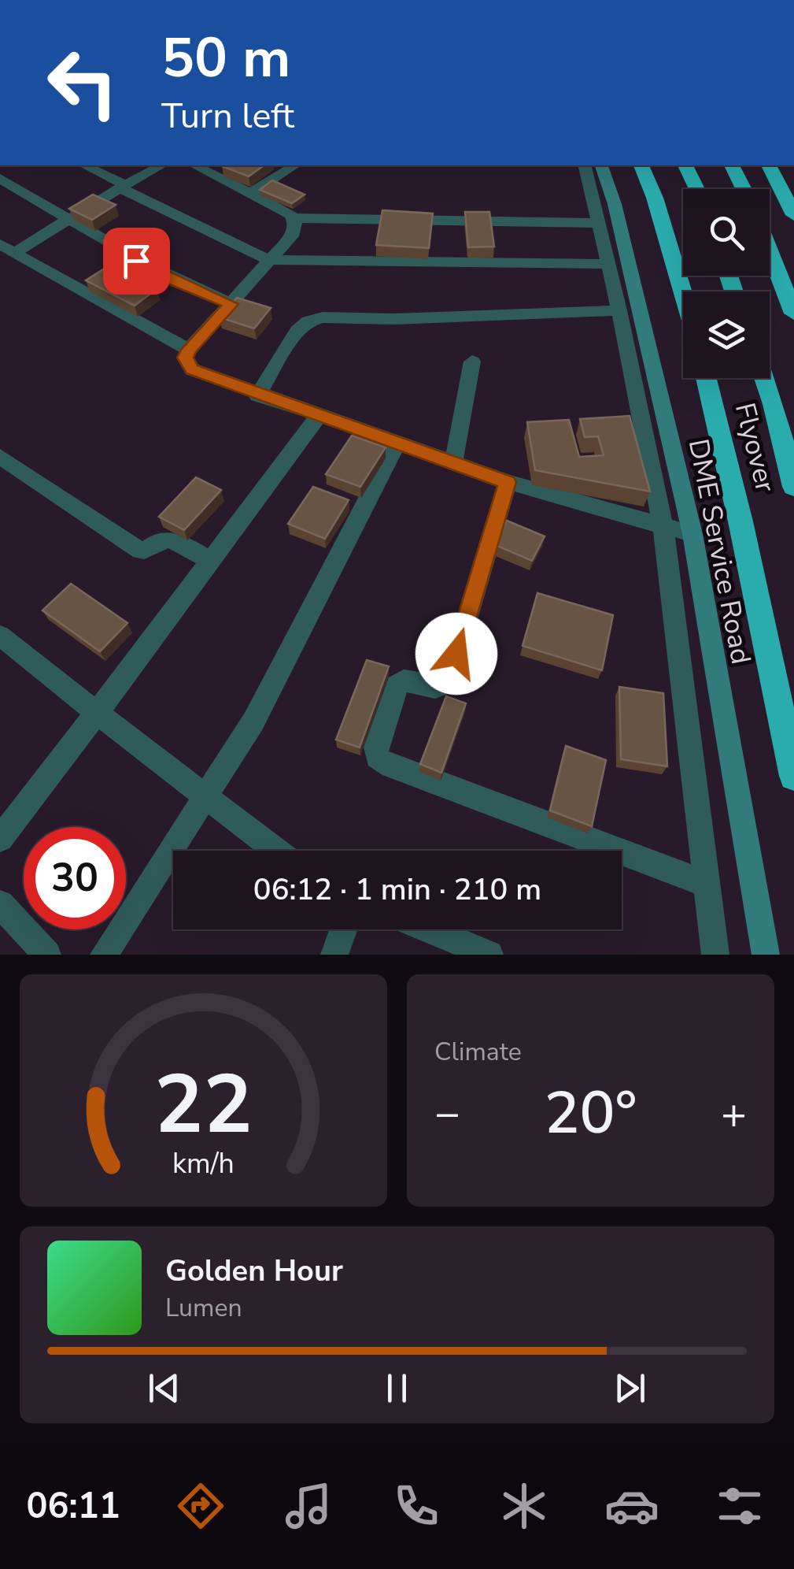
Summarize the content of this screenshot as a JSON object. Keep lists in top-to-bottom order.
{
  "streets": {
    "highway": ["Flyover"],
    "main road": ["DME Service Road"]
  },
  "page": {
    "turn": ["50 m", "Turn left"],
    "limit": "30",
    "trip": "06:12 · 1 min · 210 m",
    "tile": "Climate",
    "heat": ["−", "20°", "+"],
    "song": ["Golden Hour", "Lumen"],
    "tabs": "06:11",
    "gauge": ["22", "km/h"]
  }
}
